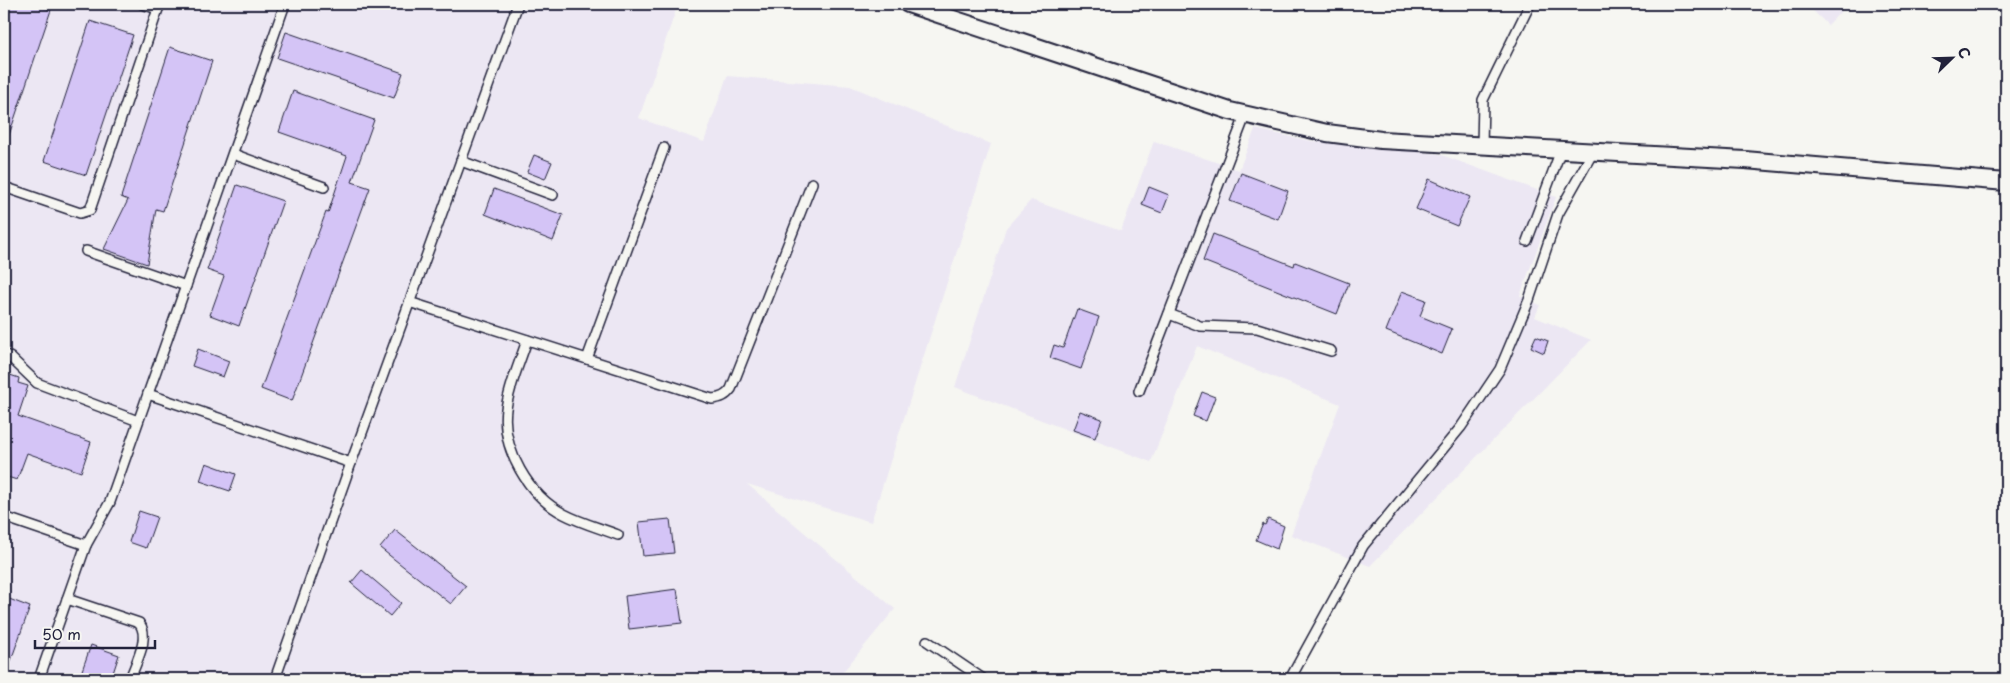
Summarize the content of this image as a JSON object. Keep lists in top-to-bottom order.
{
  "scale_bar": "50 m",
  "north": "top right"
}
